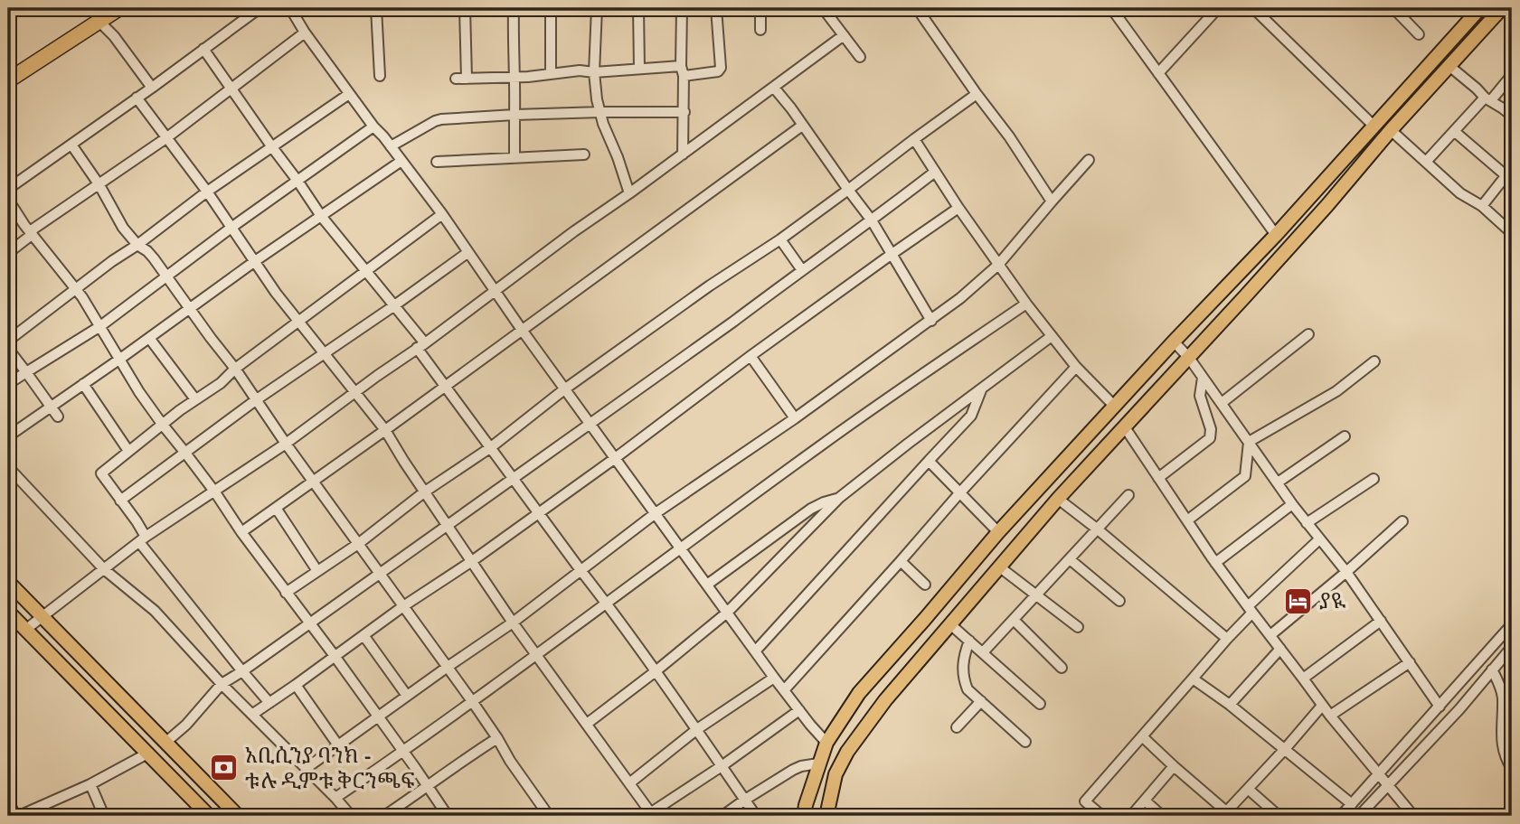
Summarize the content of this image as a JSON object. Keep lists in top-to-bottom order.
{
  "places": {
    "hotel": ["ያዪ"],
    "bank": ["አቢሲንያ ባንክ - ቱሉ ዲምቱ ቅርንጫፍ"]
  }
}
